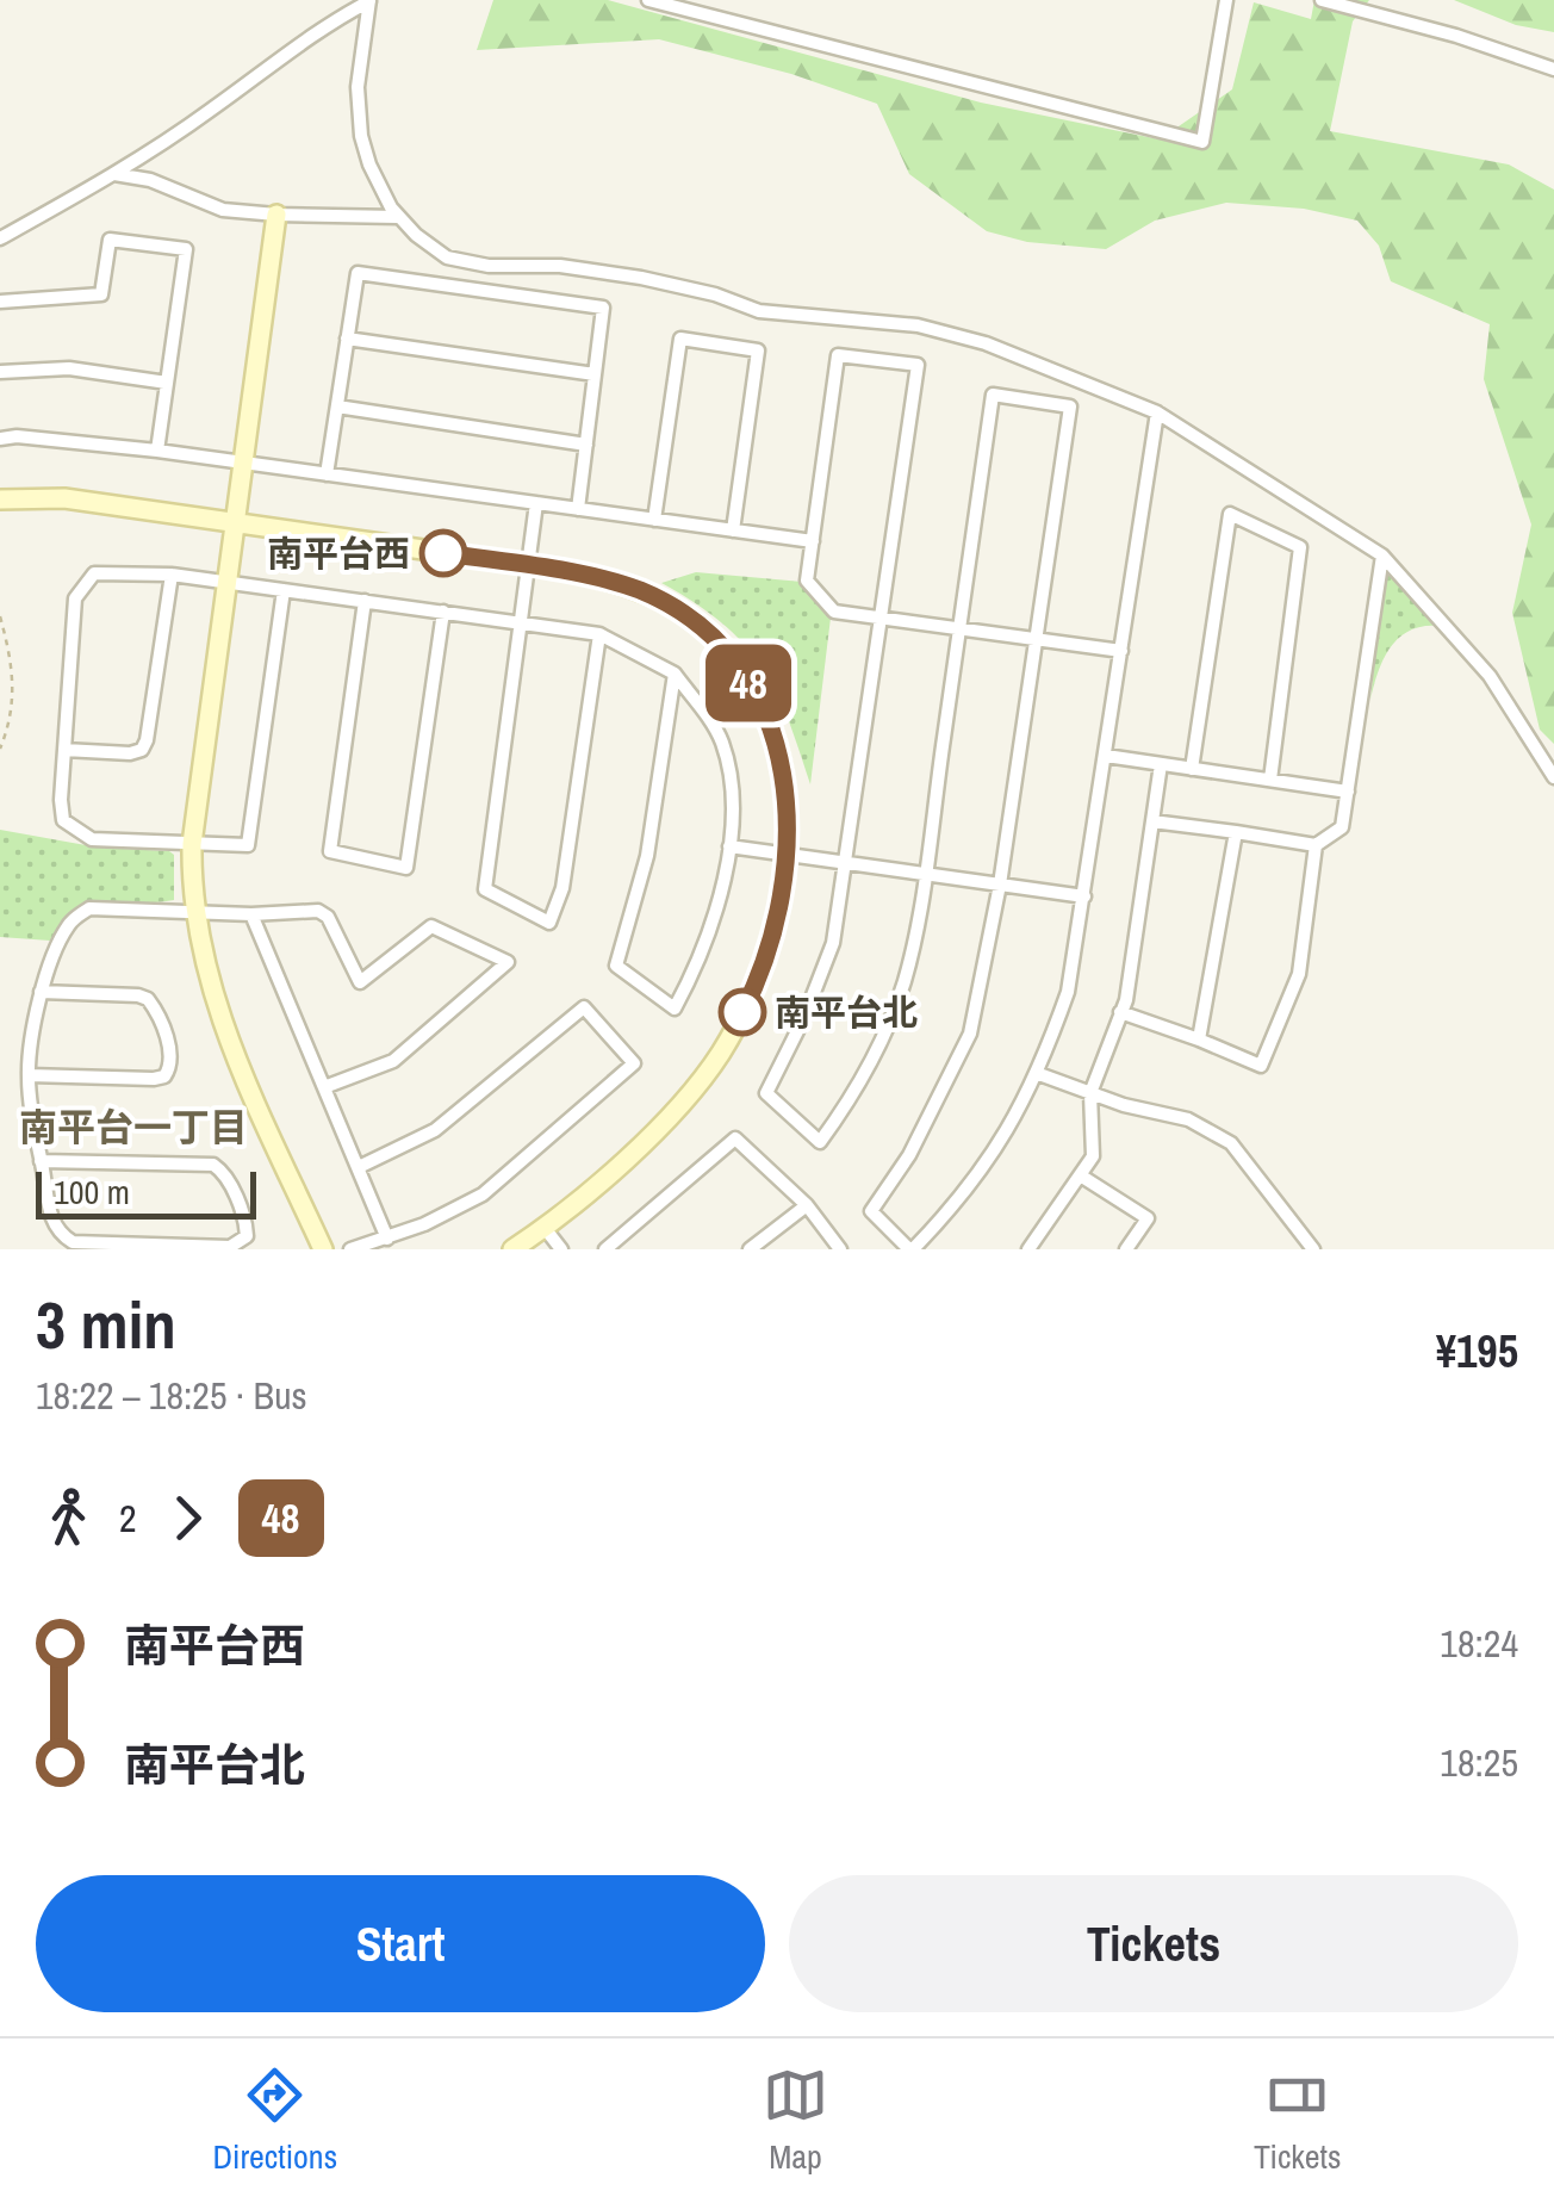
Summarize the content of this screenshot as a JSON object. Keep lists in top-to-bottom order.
{
  "districts": ["南平台一丁目"],
  "places": ["南平台西", "南平台北"],
  "lines": ["bus line 48"],
  "scale_bar": "100 m",
  "page": {
    "on_map": "48",
    "scale": "100 m",
    "heading": ["3 min", "18:22 – 18:25 · Bus", "¥195"],
    "legs": ["2", "48"],
    "list": [
      {
        "name": "南平台西",
        "value": "18:24"
      },
      {
        "name": "南平台北",
        "value": "18:25"
      }
    ],
    "buttons": ["Start", "Tickets"],
    "tabs": ["Directions", "Map", "Tickets"]
  }
}
